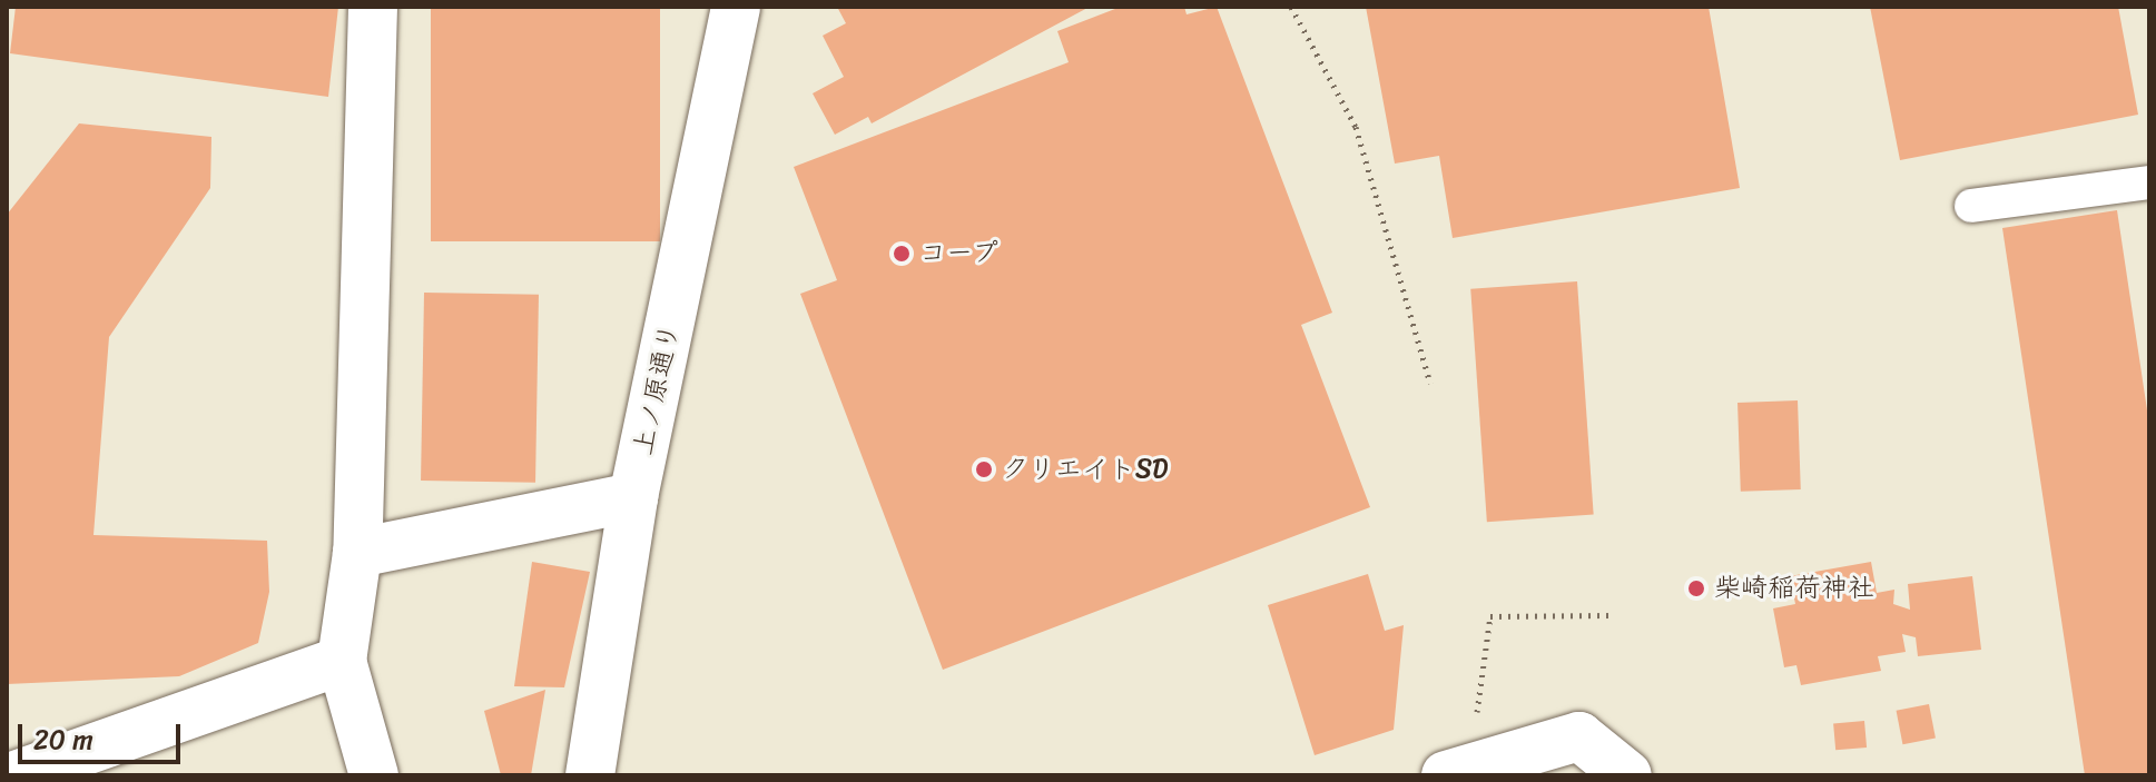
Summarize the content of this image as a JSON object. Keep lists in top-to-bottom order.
{
  "streets": {
    "street": ["上ノ原通り"]
  },
  "places": ["コープ", "クリエイトSD", "柴崎稲荷神社"],
  "scale_bar": "20 m"
}
